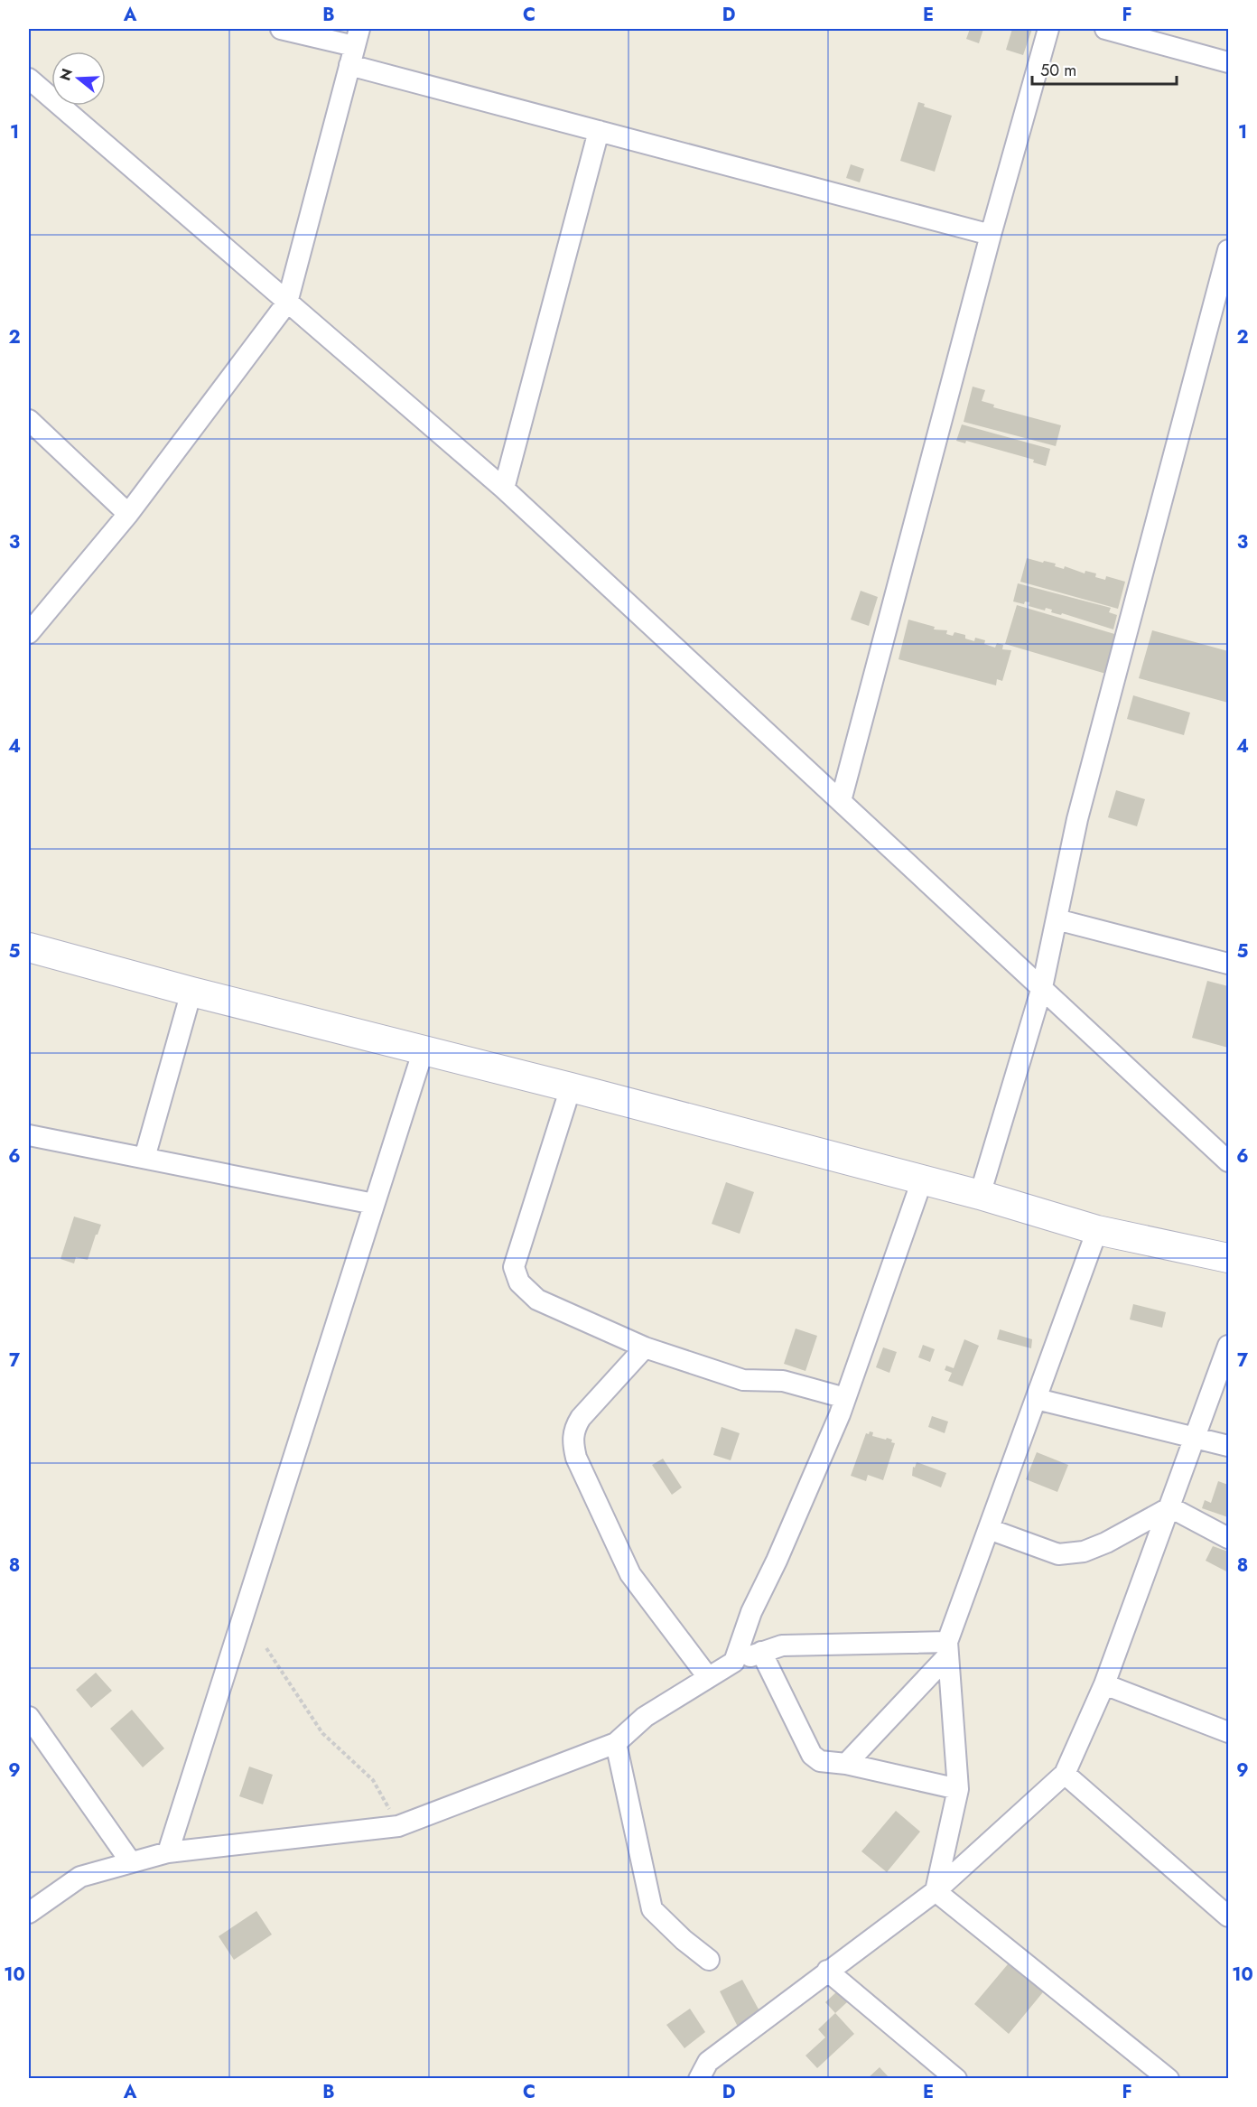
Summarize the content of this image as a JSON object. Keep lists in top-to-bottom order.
{
  "scale_bar": "50 m",
  "north": "left",
  "grid": {
    "columns": [
      "A",
      "B",
      "C",
      "D",
      "E",
      "F"
    ],
    "rows": [
      "1",
      "2",
      "3",
      "4",
      "5",
      "6",
      "7",
      "8",
      "9",
      "10"
    ]
  }
}
